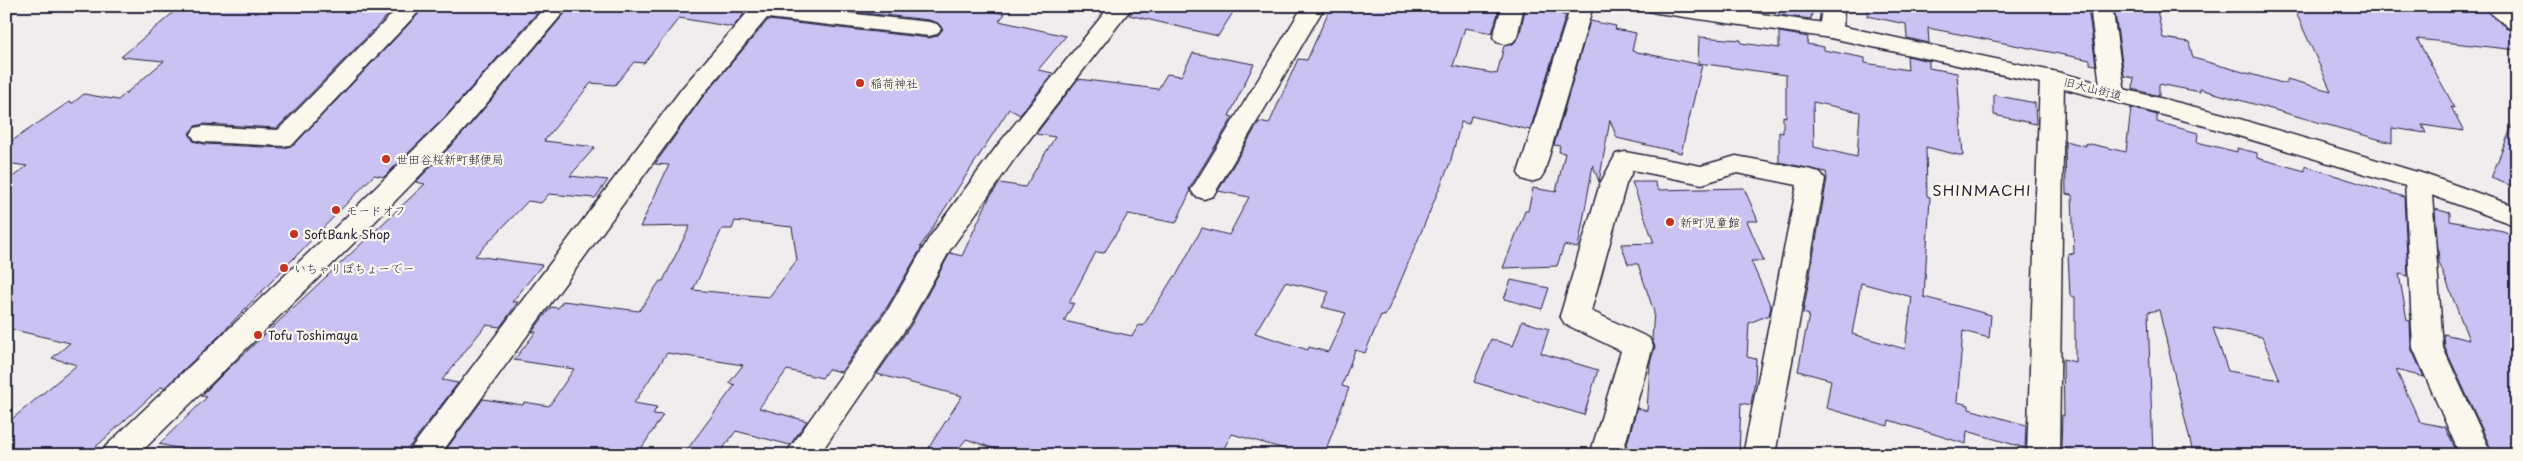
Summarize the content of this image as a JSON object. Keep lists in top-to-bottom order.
{
  "streets": {
    "street": ["旧大山街道"]
  },
  "districts": ["SHINMACHI"],
  "places": [
    "稲荷神社",
    "世田谷桜新町郵便局",
    "モードオフ",
    "新町児童館",
    "SoftBank Shop",
    "いちゃりぽちょーでー",
    "Tofu Toshimaya"
  ]
}
